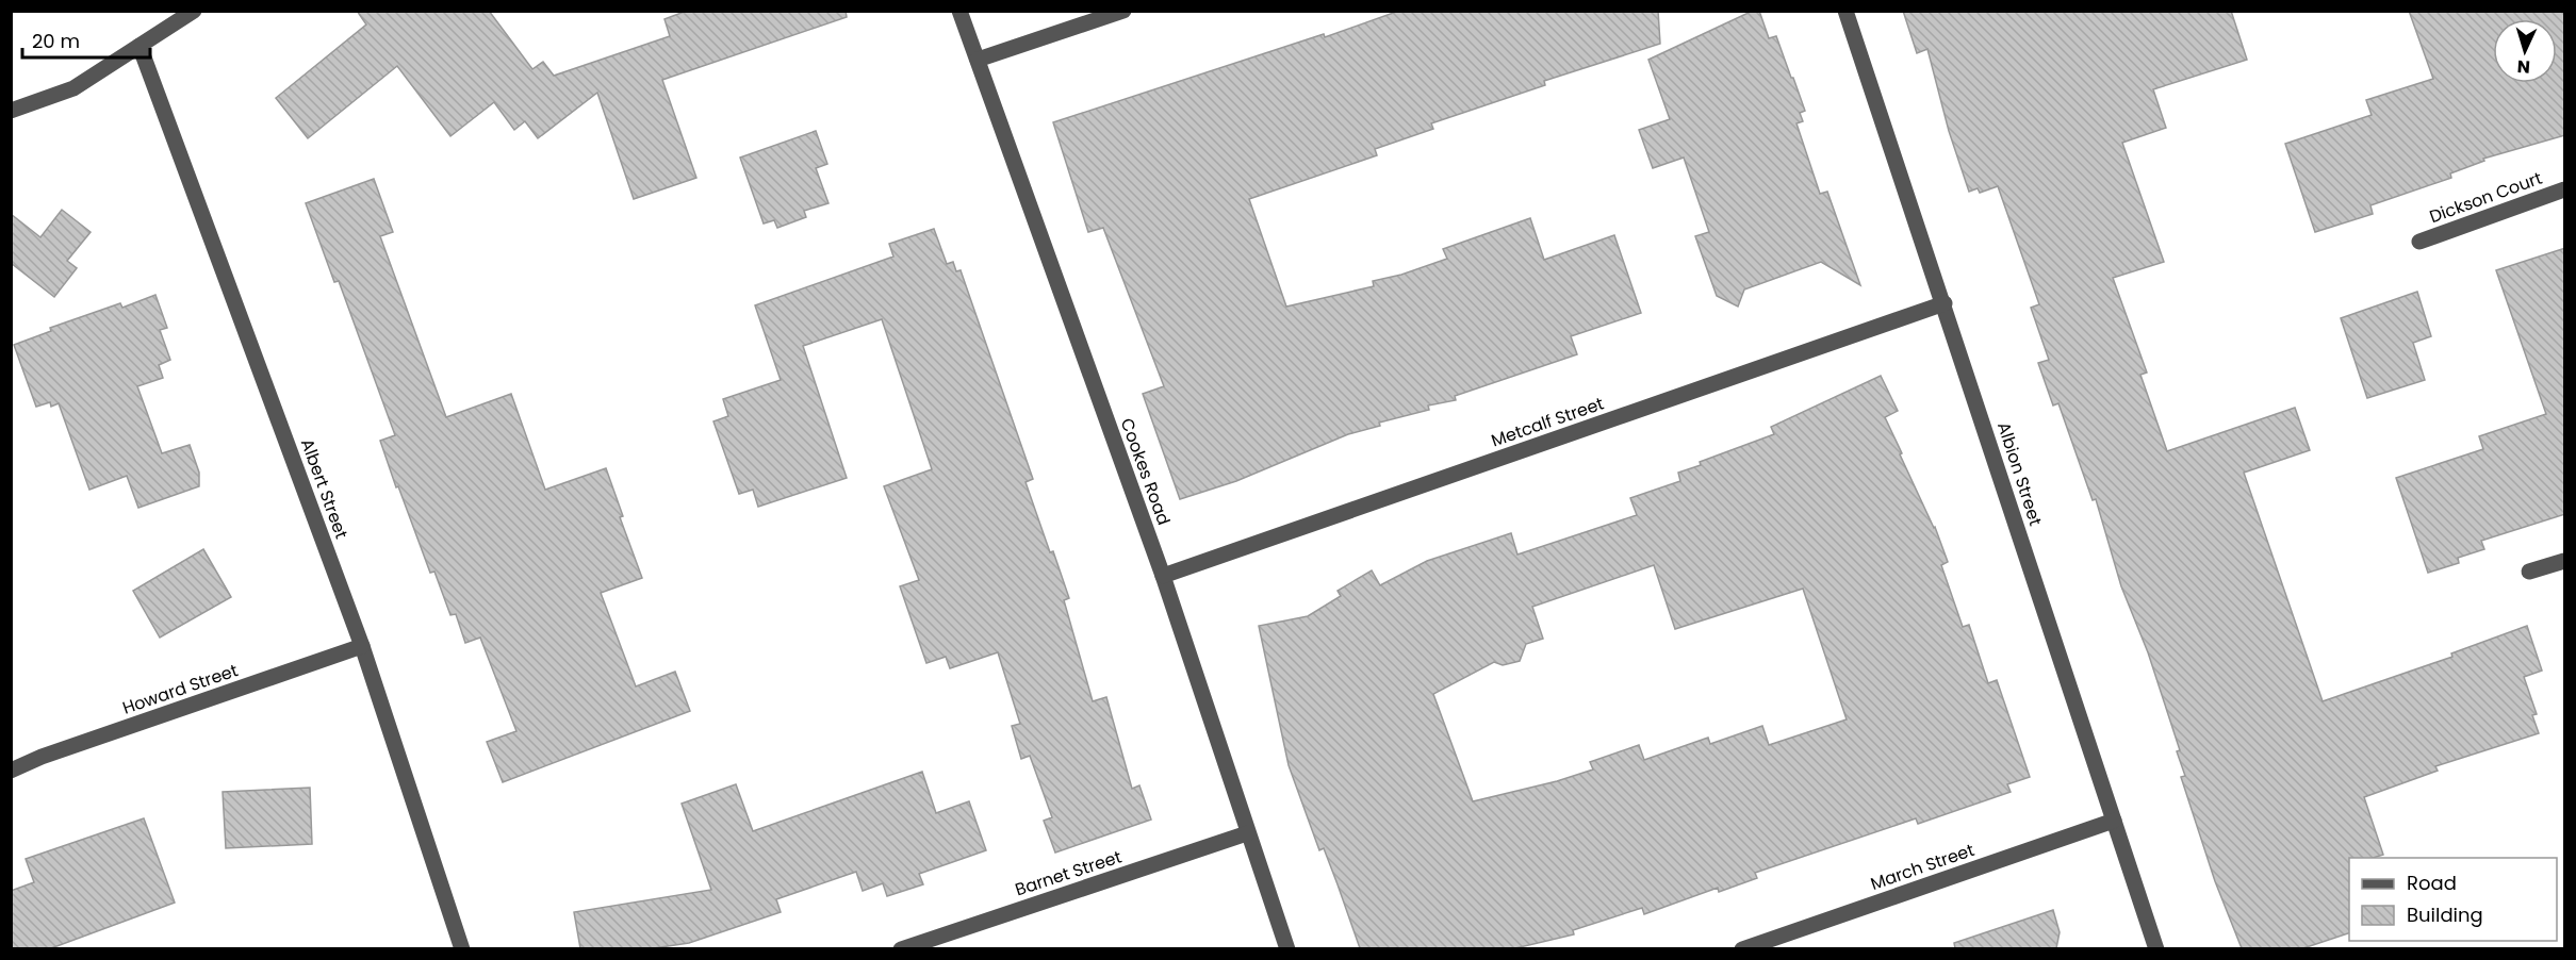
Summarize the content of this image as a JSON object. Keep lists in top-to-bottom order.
{
  "streets": {
    "street": [
      "Dickson Court",
      "Metcalf Street",
      "Cookes Road",
      "Albion Street",
      "Albert Street",
      "Howard Street",
      "March Street",
      "Barnet Street"
    ]
  },
  "crossings": [
    ["Metcalf Street", "Cookes Road"],
    ["Metcalf Street", "Albion Street"],
    ["Cookes Road", "Barnet Street"],
    ["Albion Street", "March Street"],
    ["Albert Street", "Howard Street"]
  ],
  "legend": ["Road", "Building"],
  "scale_bar": "20 m",
  "north": "bottom"
}
